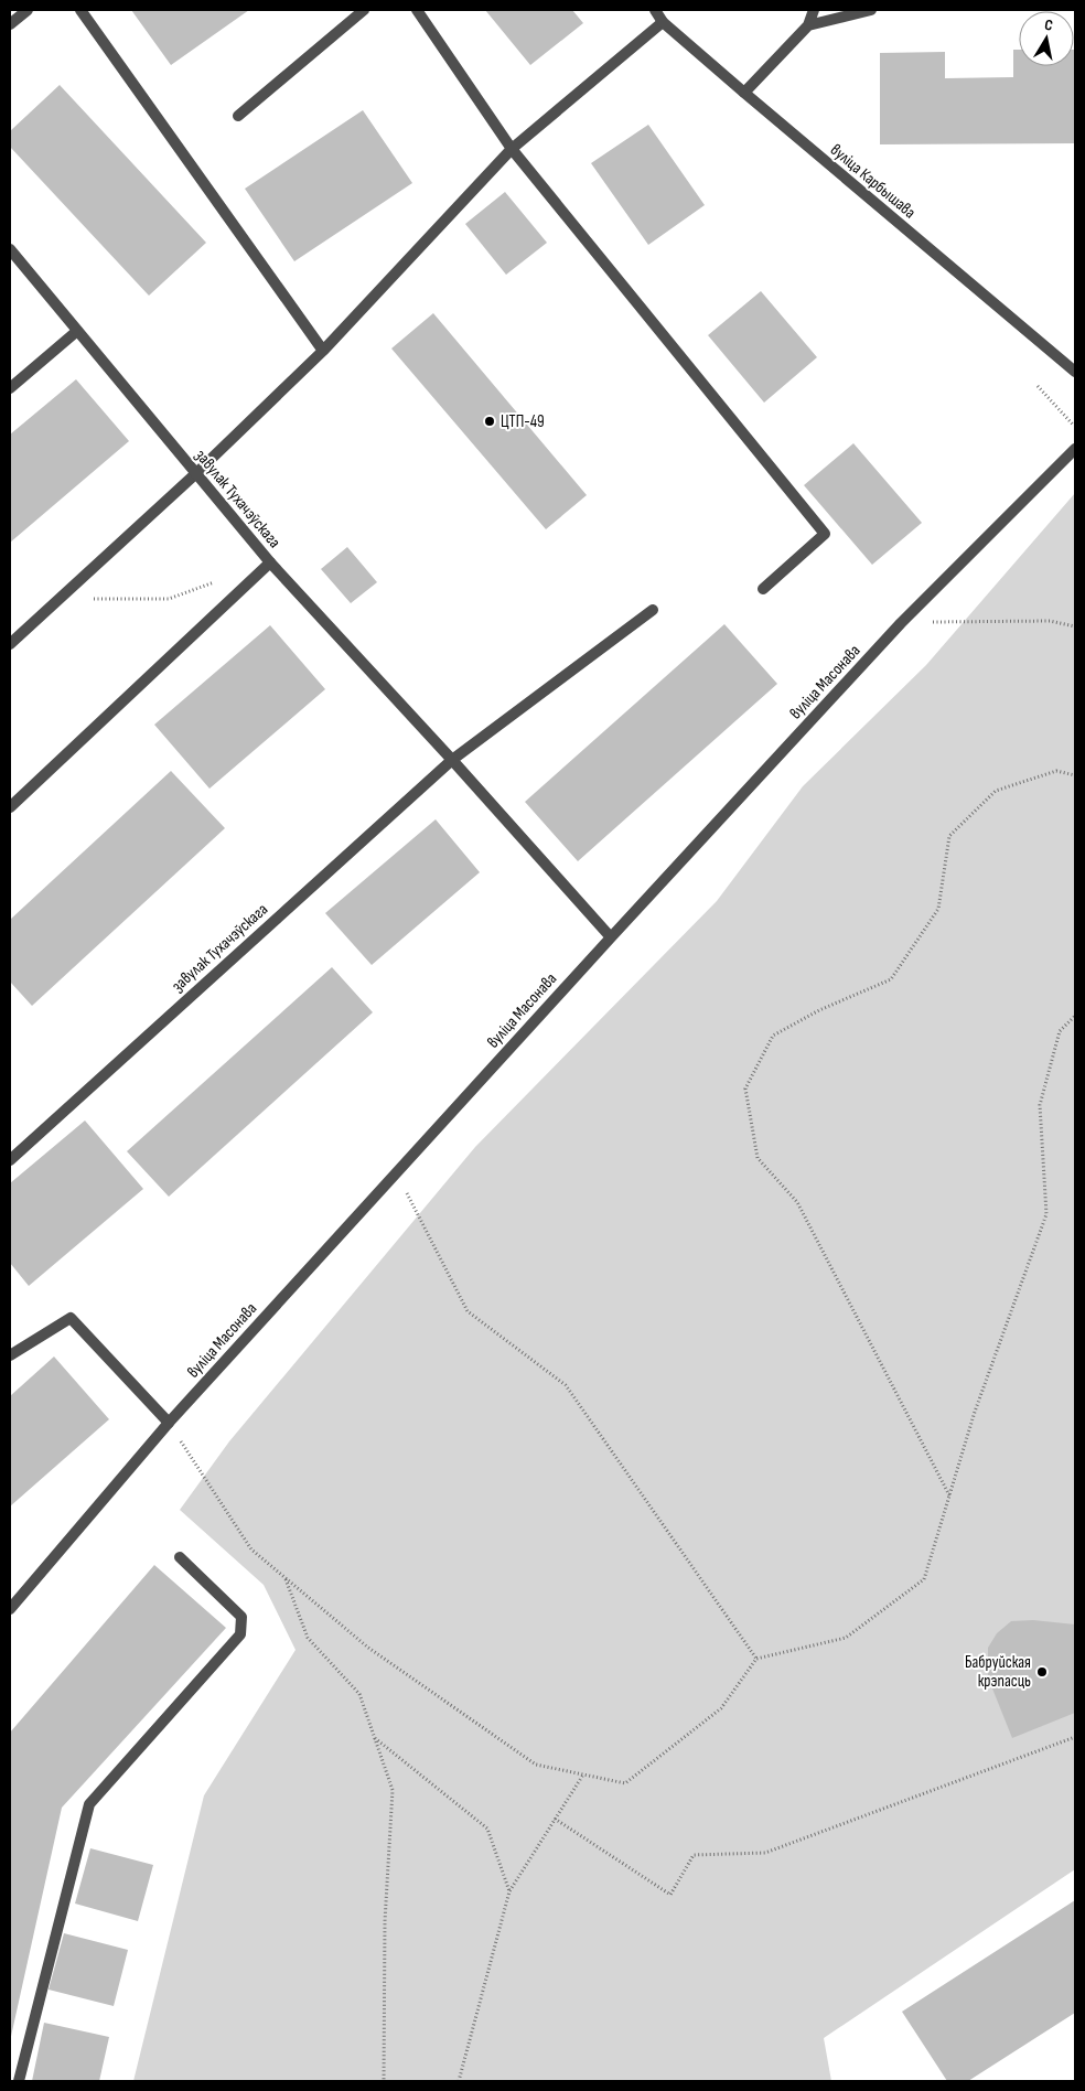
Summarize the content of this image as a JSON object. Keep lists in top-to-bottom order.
{
  "streets": {
    "street": ["вуліца Карбышава", "завулак Тухачэўскага", "вуліца Масонава"]
  },
  "crossings": [
    ["завулак Тухачэўскага", "вуліца Масонава"]
  ],
  "places": ["ЦТП-49", "Бабруйская крэпасць"],
  "north": "top"
}
